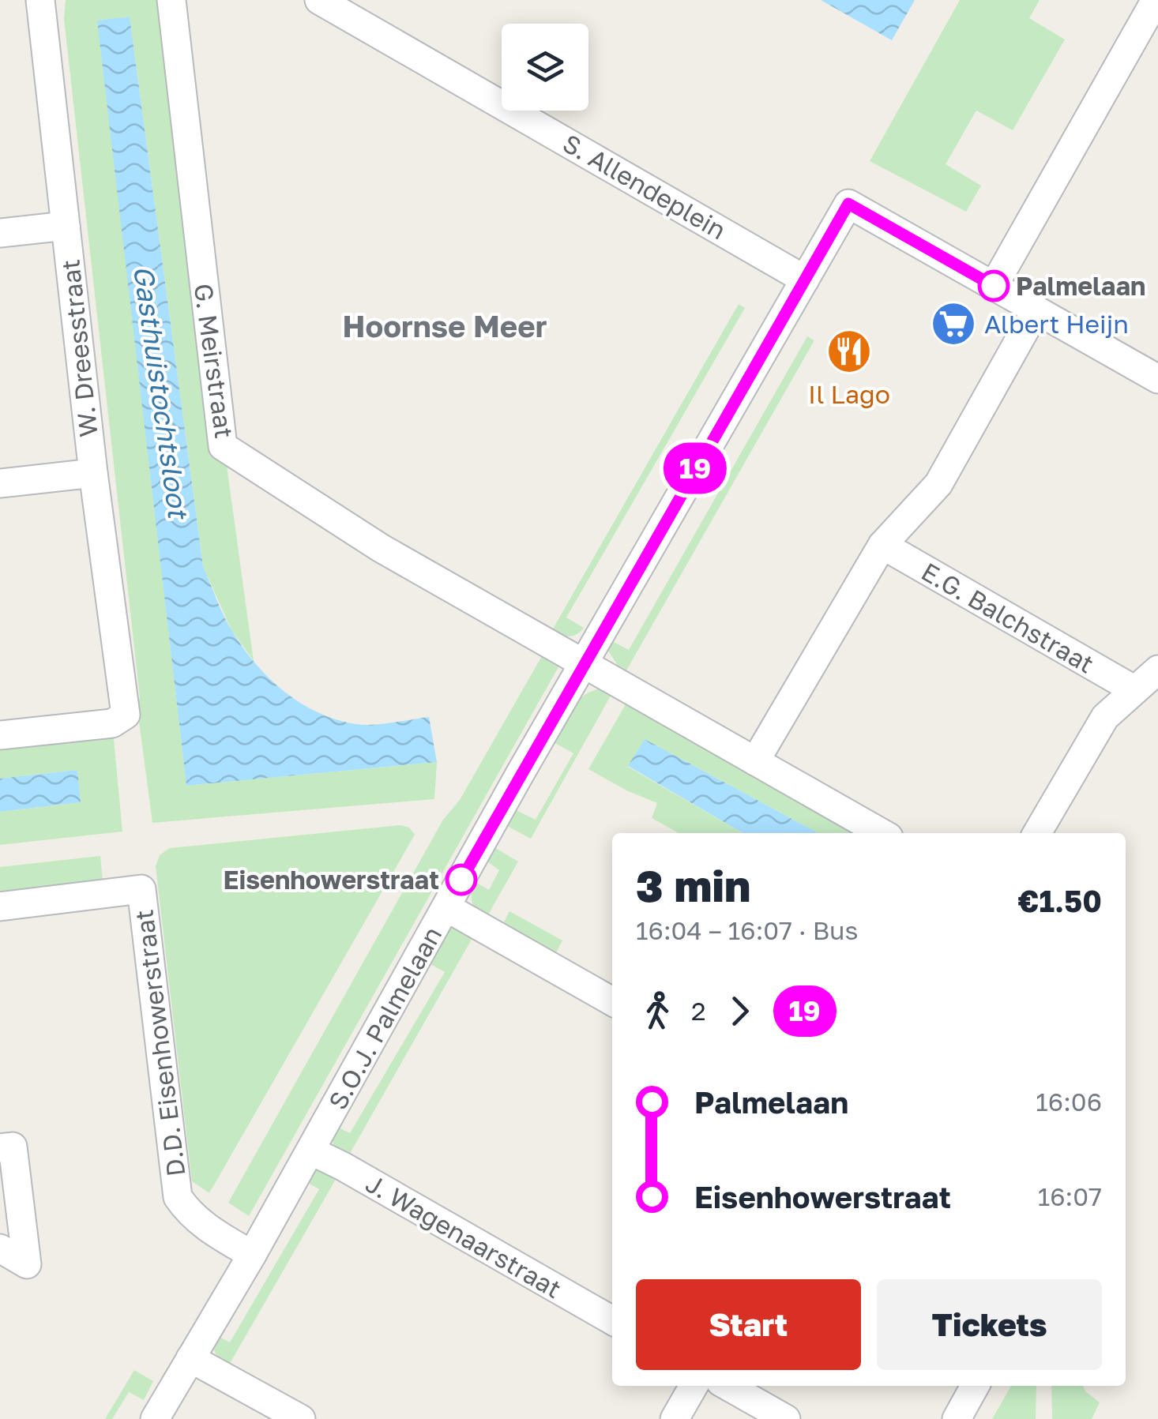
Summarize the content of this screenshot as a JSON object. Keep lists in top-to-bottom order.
{
  "streets": {
    "street": [
      "S. Allendeplein",
      "W. Dreesstraat",
      "G. Meirstraat",
      "E.G. Balchstraat",
      "S.O.J. Palmelaan",
      "D.D. Eisenhowerstraat",
      "J. Wagenaarstraat"
    ]
  },
  "crossings": [
    ["S. Allendeplein", "S.O.J. Palmelaan"],
    ["G. Meirstraat", "S.O.J. Palmelaan"],
    ["S.O.J. Palmelaan", "D.D. Eisenhowerstraat"],
    ["S.O.J. Palmelaan", "J. Wagenaarstraat"]
  ],
  "districts": ["Hoornse Meer"],
  "water": ["Gasthuistochtsloot"],
  "places": {
    "other": ["Palmelaan", "Eisenhowerstraat"],
    "supermarket": ["Albert Heijn"],
    "restaurant": ["Il Lago"]
  },
  "lines": ["bus line 19"],
  "page": {
    "on_map": "19",
    "heading": ["3 min", "16:04 – 16:07 · Bus", "€1.50"],
    "legs": ["2", "19"],
    "list": [
      {
        "name": "Palmelaan",
        "value": "16:06"
      },
      {
        "name": "Eisenhowerstraat",
        "value": "16:07"
      }
    ],
    "buttons": ["Start", "Tickets"]
  }
}
